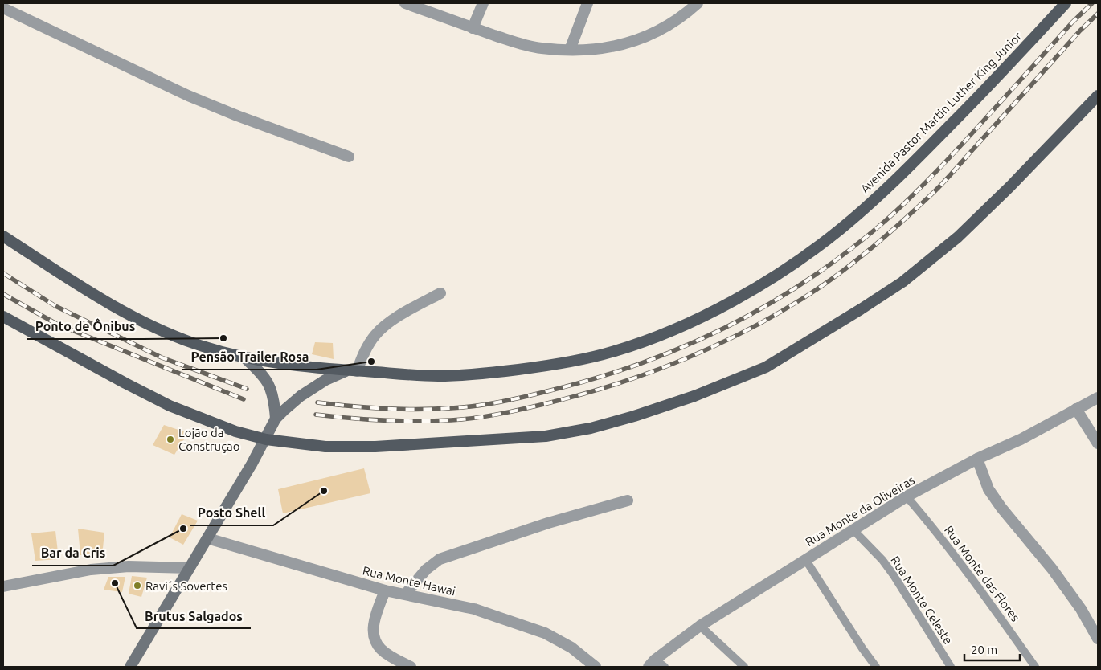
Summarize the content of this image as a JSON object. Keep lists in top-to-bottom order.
{
  "streets": {
    "main road": ["Avenida Pastor Martin Luther King Junior"],
    "street": ["Rua Monte da Oliveiras", "Rua Monte Hawai"],
    "lane": ["Rua Monte das Flores", "Rua Monte Celeste"]
  },
  "crossings": [
    ["Rua Monte da Oliveiras", "Rua Monte das Flores"],
    ["Rua Monte da Oliveiras", "Rua Monte Celeste"]
  ],
  "places": [
    "Ponto de Ônibus",
    "Pensão Trailer Rosa",
    "Lojão da Construção",
    "Posto Shell",
    "Bar da Cris",
    "Brutus Salgados",
    "Ravi´s Sovertes"
  ],
  "scale_bar": "20 m"
}
